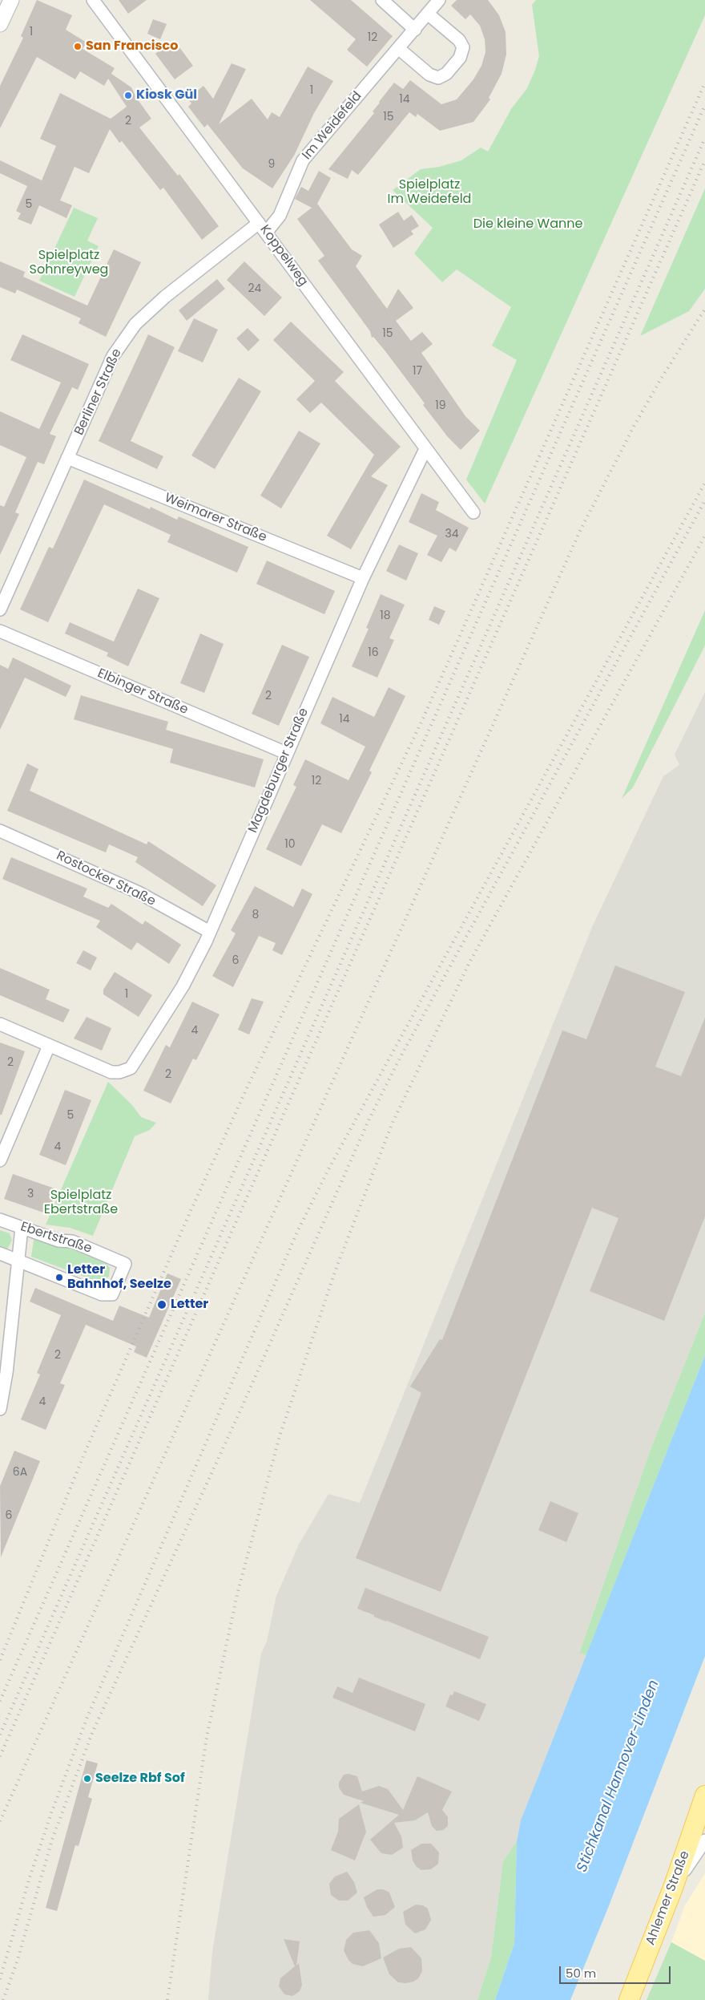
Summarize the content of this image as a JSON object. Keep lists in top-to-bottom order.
{
  "streets": {
    "main road": ["Ahlemer Straße"],
    "street": [
      "Im Weidefeld",
      "Koppelweg",
      "Berliner Straße",
      "Weimarer Straße",
      "Elbinger Straße",
      "Magdeburger Straße",
      "Rostocker Straße",
      "Ebertstraße"
    ]
  },
  "crossings": [
    ["Im Weidefeld", "Koppelweg"],
    ["Im Weidefeld", "Berliner Straße"],
    ["Koppelweg", "Berliner Straße"],
    ["Koppelweg", "Magdeburger Straße"],
    ["Berliner Straße", "Weimarer Straße"],
    ["Weimarer Straße", "Magdeburger Straße"],
    ["Elbinger Straße", "Magdeburger Straße"],
    ["Magdeburger Straße", "Rostocker Straße"]
  ],
  "water": ["Stichkanal Hannover-Linden"],
  "parks": [
    "Spielplatz Im Weidefeld",
    "Die kleine Wanne",
    "Spielplatz Sohnreyweg",
    "Spielplatz Ebertstraße"
  ],
  "places": [
    "San Francisco",
    "Kiosk Gül",
    "Letter Bahnhof, Seelze",
    "Letter",
    "Seelze Rbf Sof"
  ],
  "house_numbers": [
    "1",
    "12",
    "1",
    "14",
    "15",
    "2",
    "9",
    "5",
    "24",
    "15",
    "17",
    "19",
    "34",
    "18",
    "16",
    "2",
    "14",
    "12",
    "10",
    "8",
    "6",
    "1",
    "4",
    "2",
    "2",
    "5",
    "4",
    "3",
    "2",
    "4",
    "6A",
    "6"
  ],
  "scale_bar": "50 m"
}
